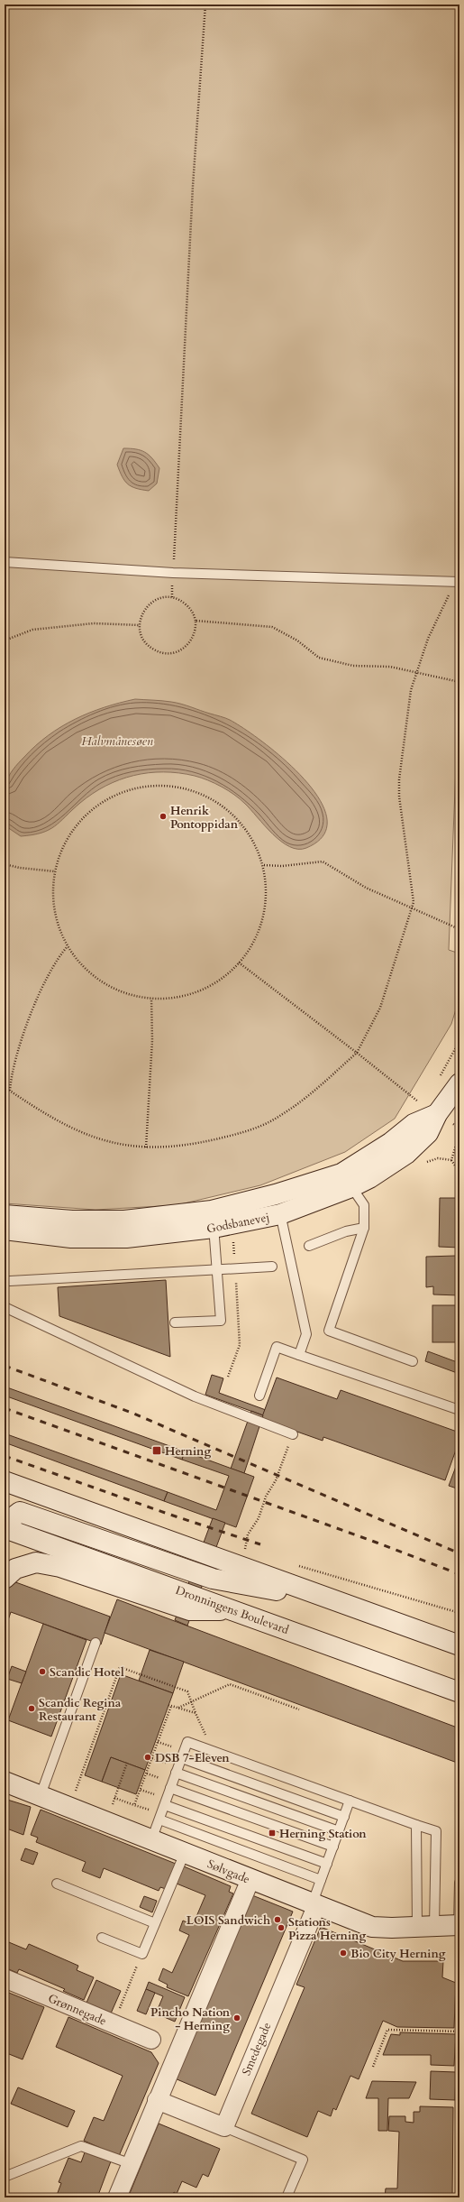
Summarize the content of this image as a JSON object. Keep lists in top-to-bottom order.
{
  "streets": {
    "main road": ["Godsbanevej", "Dronningens Boulevard", "Sølvgade"],
    "street": ["Grønnegade", "Smedegade"]
  },
  "crossings": [
    ["Sølvgade", "Smedegade"]
  ],
  "water": ["Halvmånesøen"],
  "places": {
    "other": [
      "Henrik Pontoppidan",
      "Scandic Hotel",
      "Scandic Regina Restaurant",
      "DSB 7-Eleven",
      "LOIS Sandwich",
      "Stations Pizza Herning",
      "Bio City Herning",
      "Pincho Nation - Herning"
    ],
    "transit": ["Herning", "Herning Station"]
  }
}
